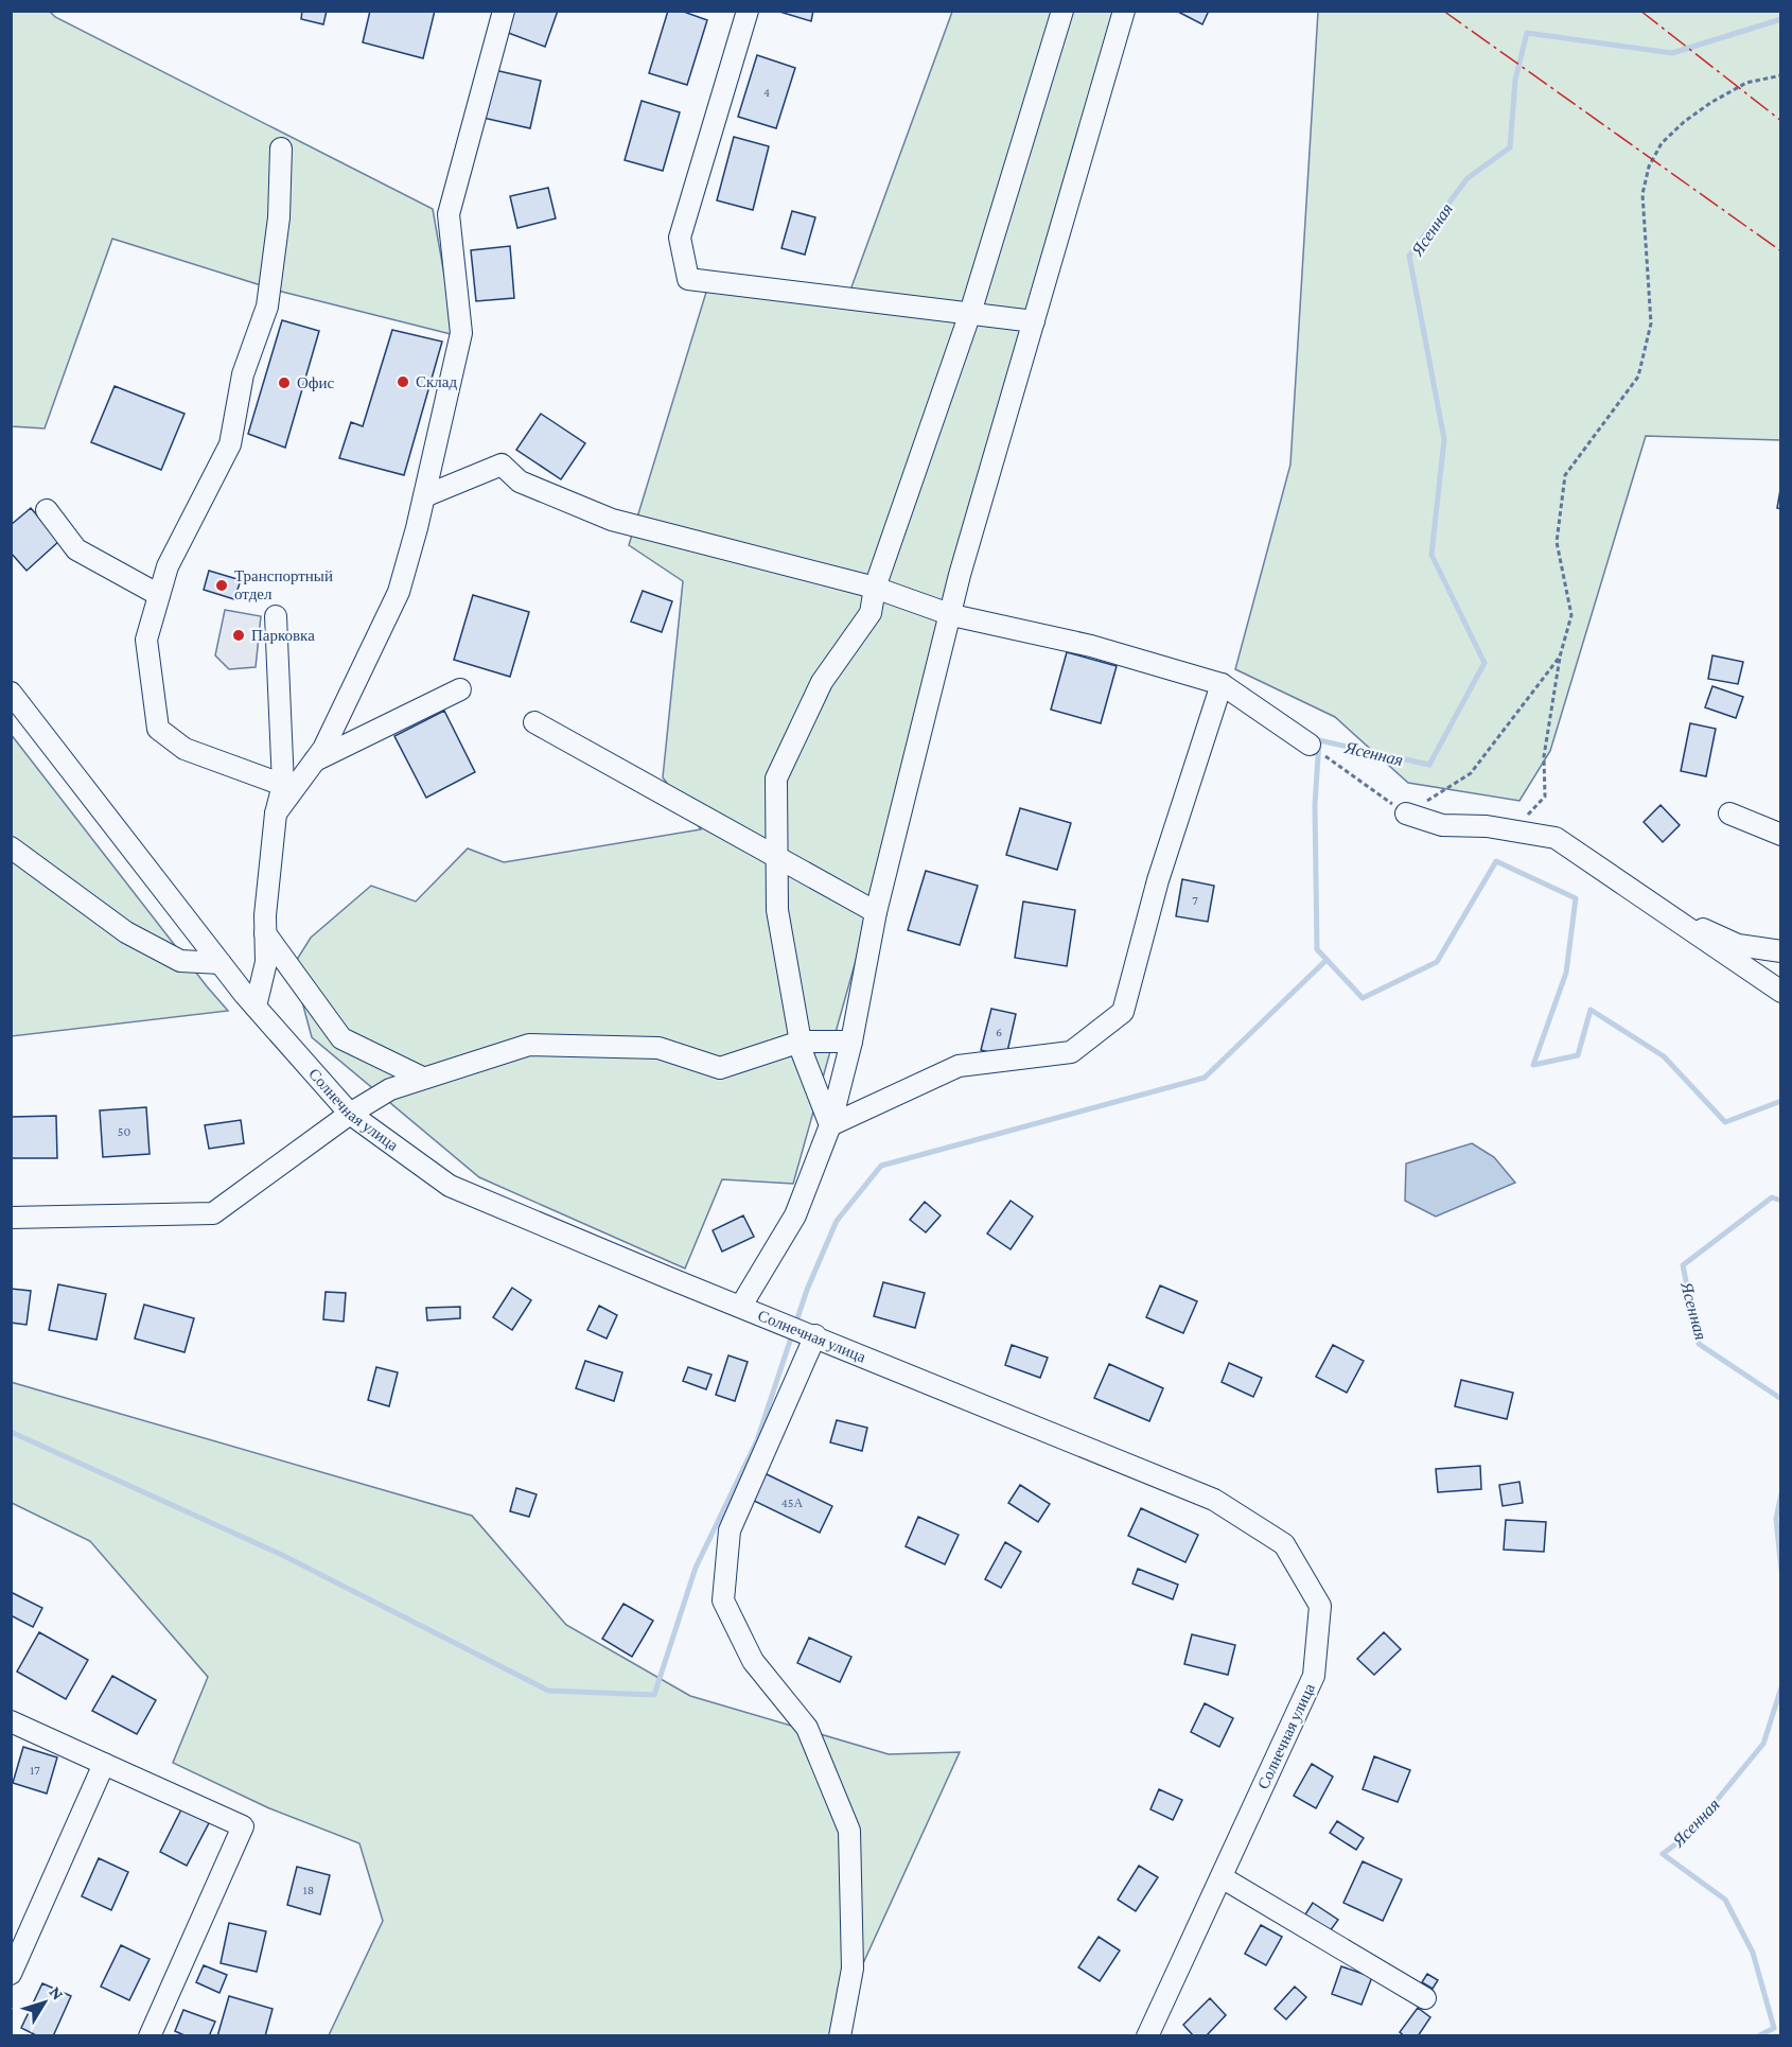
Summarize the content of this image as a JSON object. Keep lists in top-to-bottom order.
{
  "streets": {
    "street": ["Солнечная улица"]
  },
  "water": ["Ясенная"],
  "places": [
    "Склад",
    "Офис",
    "Транспортный отдел",
    "Парковка"
  ],
  "house_numbers": [
    "4",
    "7",
    "6",
    "50",
    "45А",
    "17",
    "18"
  ],
  "north": "top right"
}
